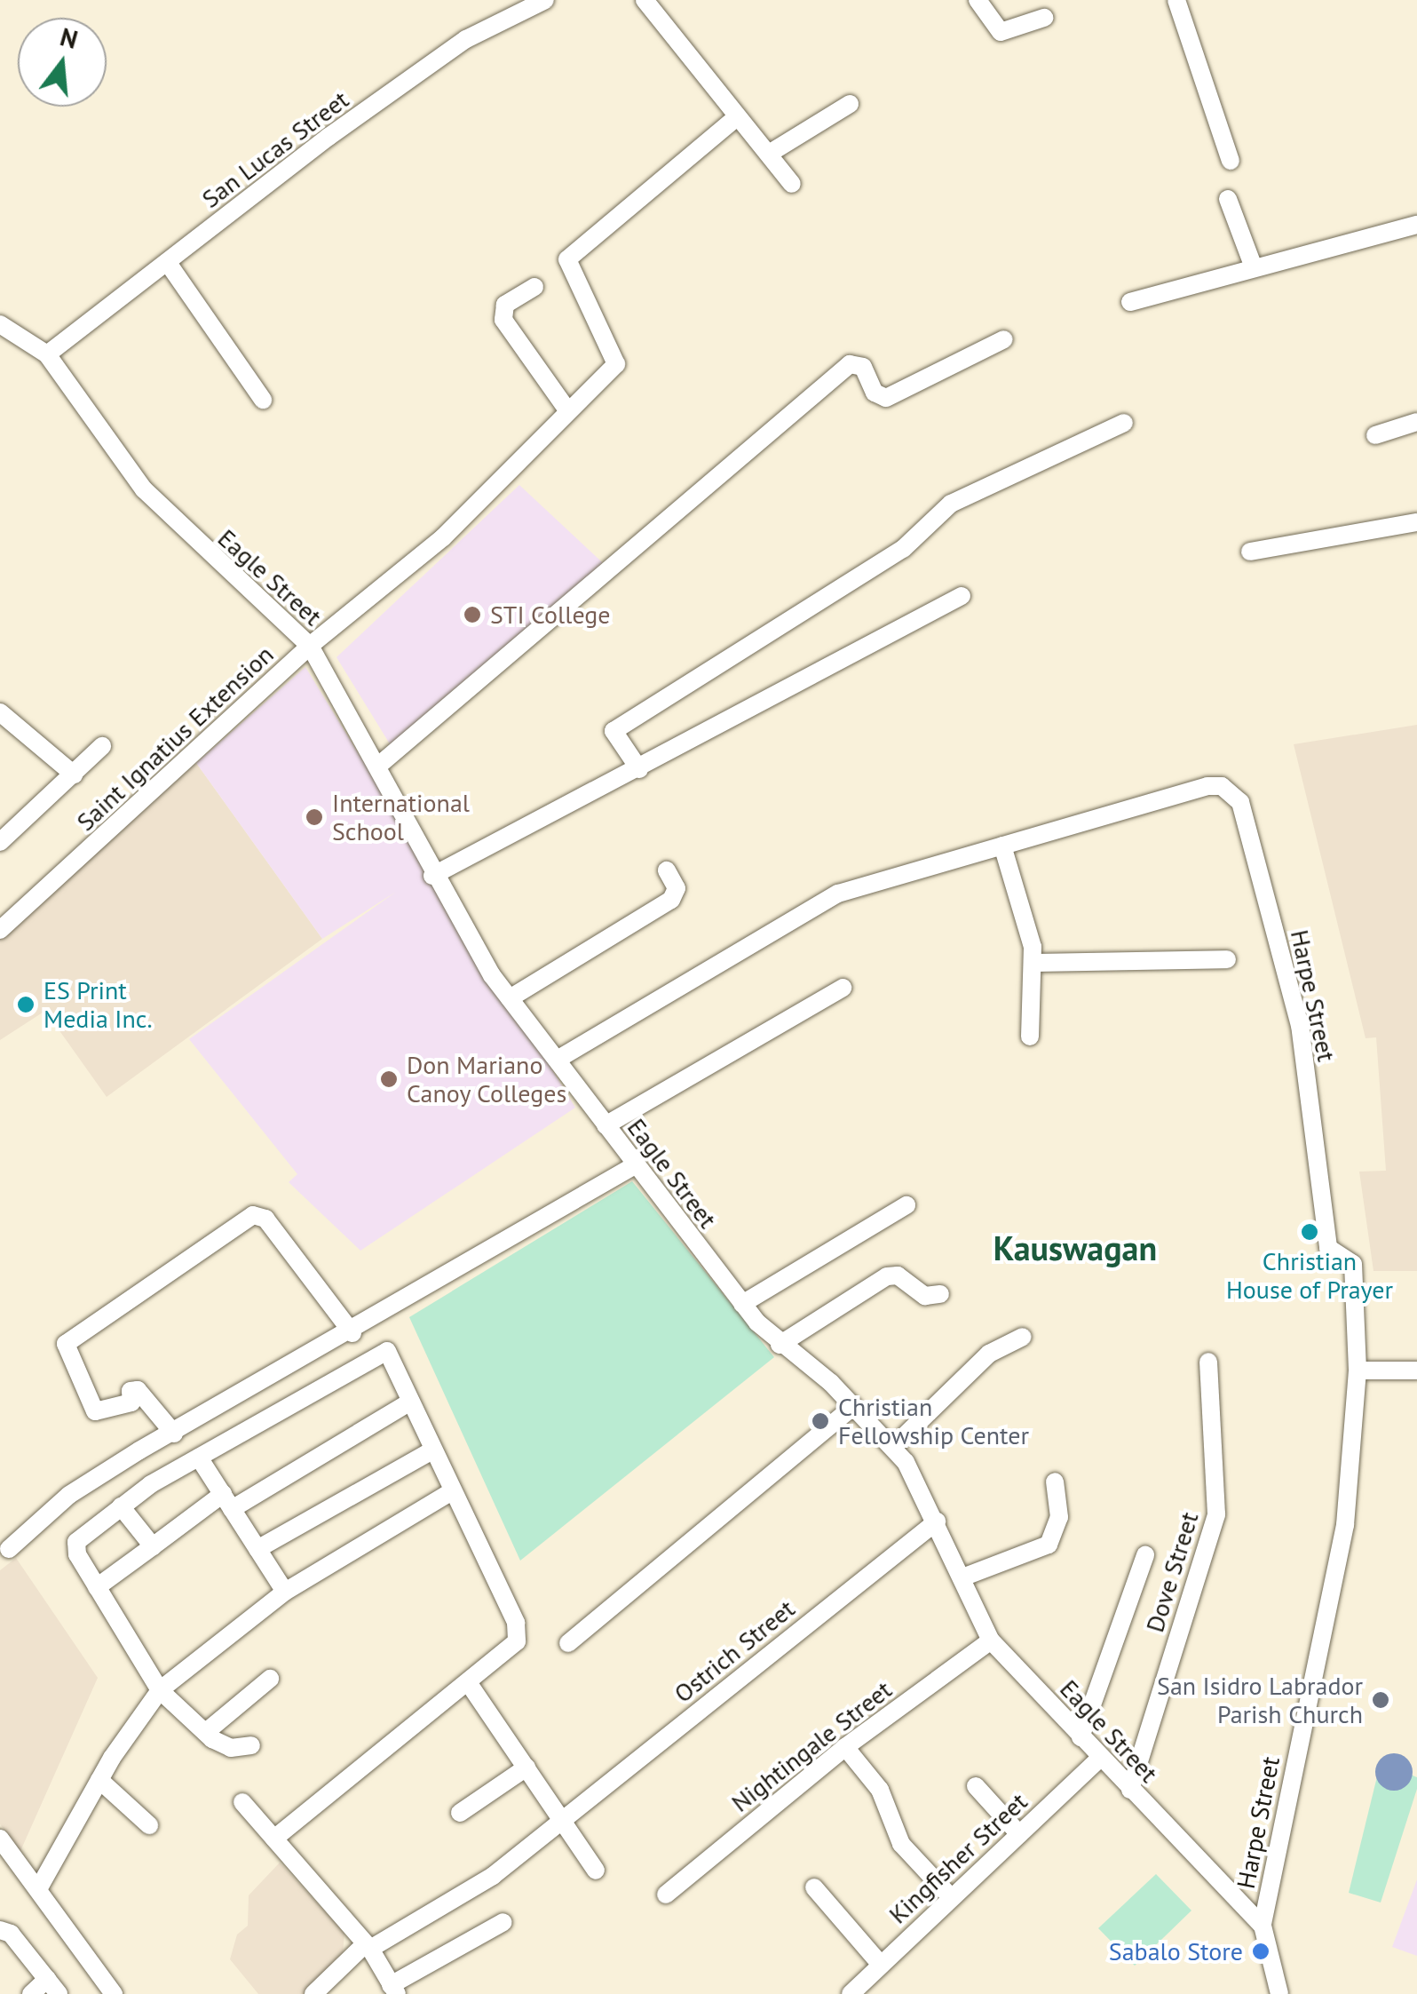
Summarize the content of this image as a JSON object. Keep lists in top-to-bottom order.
{
  "streets": {
    "street": [
      "San Lucas Street",
      "Eagle Street",
      "Saint Ignatius Extension",
      "Harpe Street",
      "Dove Street",
      "Ostrich Street",
      "Nightingale Street",
      "Kingfisher Street"
    ]
  },
  "crossings": [
    ["San Lucas Street", "Eagle Street"],
    ["Eagle Street", "Saint Ignatius Extension"],
    ["Eagle Street", "Harpe Street"],
    ["Eagle Street", "Dove Street"],
    ["Eagle Street", "Ostrich Street"],
    ["Eagle Street", "Nightingale Street"],
    ["Eagle Street", "Kingfisher Street"]
  ],
  "districts": ["Kauswagan"],
  "places": [
    "STI College",
    "International School",
    "ES Print Media Inc.",
    "Don Mariano Canoy Colleges",
    "Christian House of Prayer",
    "Christian Fellowship Center",
    "San Isidro Labrador Parish Church",
    "Sabalo Store"
  ],
  "north": "top"
}
